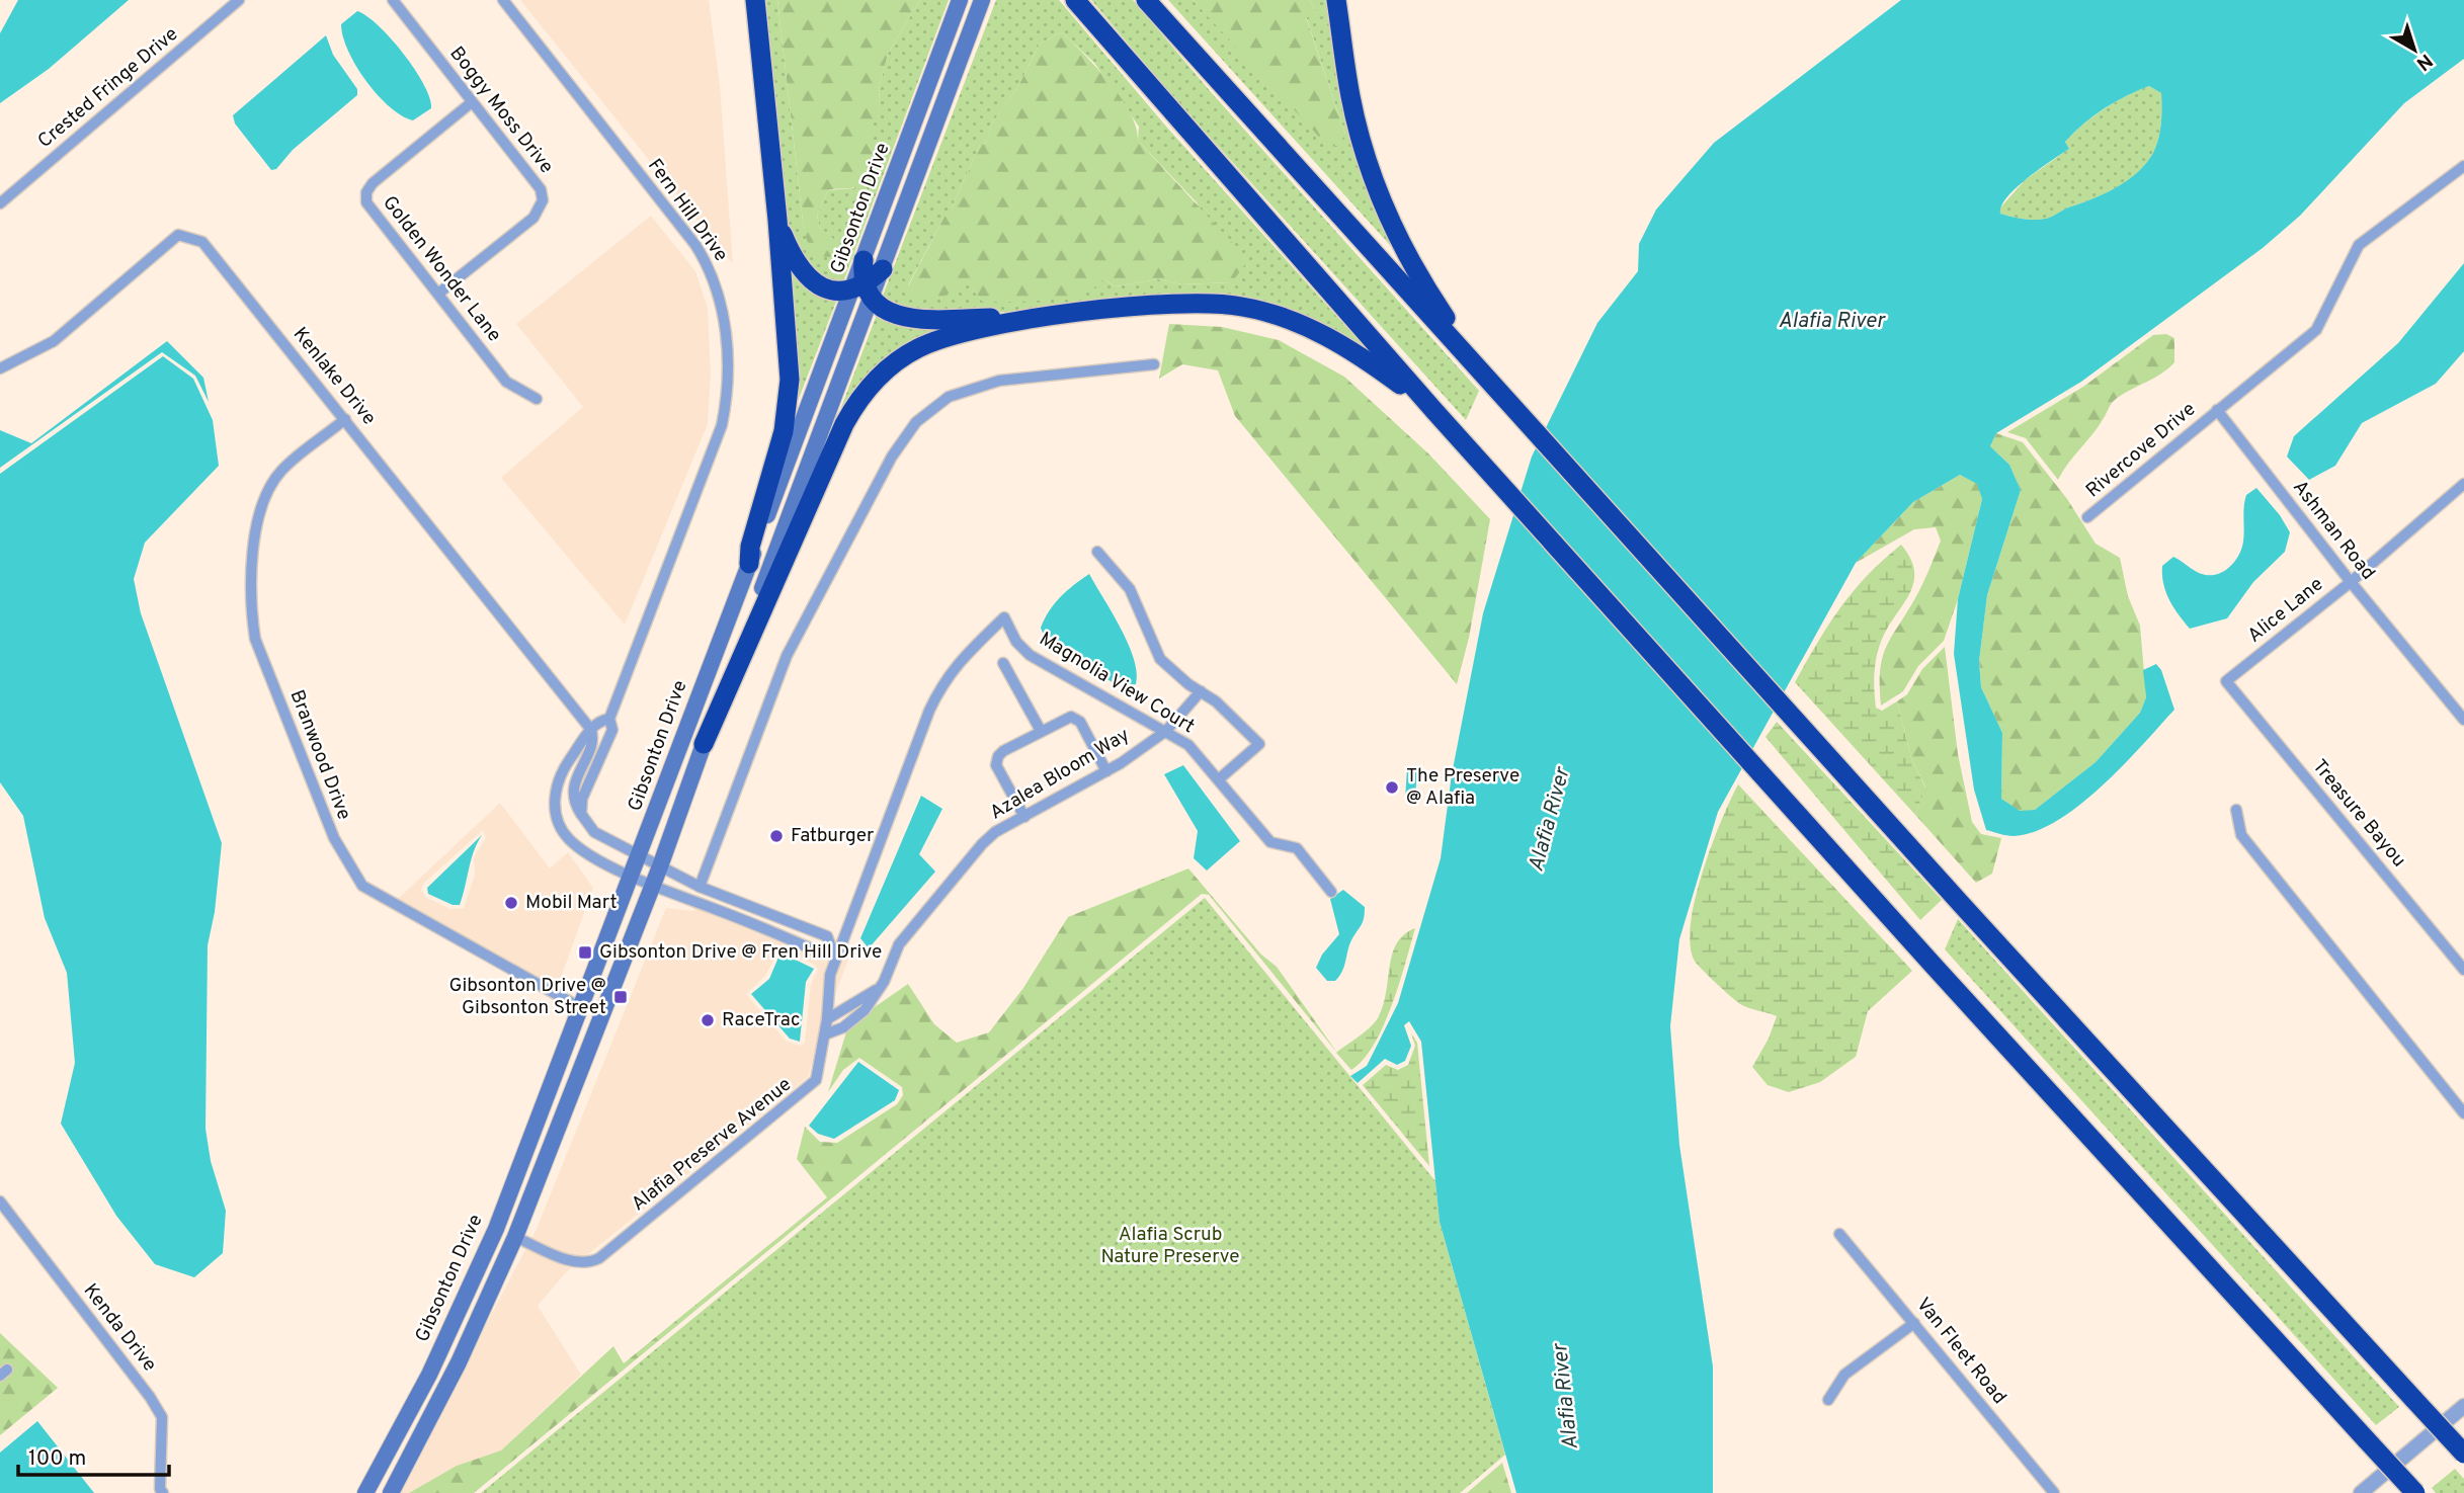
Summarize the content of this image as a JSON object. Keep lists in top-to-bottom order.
{
  "streets": {
    "main road": ["Gibsonton Drive"],
    "street": [
      "Crested Fringe Drive",
      "Boggy Moss Drive",
      "Fern Hill Drive",
      "Golden Wonder Lane",
      "Kenlake Drive",
      "Rivercove Drive",
      "Ashman Road",
      "Alice Lane",
      "Magnolia View Court",
      "Branwood Drive",
      "Azalea Bloom Way",
      "Treasure Bayou",
      "Alafia Preserve Avenue",
      "Kenda Drive",
      "Van Fleet Road"
    ]
  },
  "crossings": [
    ["Boggy Moss Drive", "Golden Wonder Lane"],
    ["Gibsonton Drive", "Branwood Drive"],
    ["Kenlake Drive", "Branwood Drive"],
    ["Rivercove Drive", "Ashman Road"],
    ["Ashman Road", "Alice Lane"],
    ["Alice Lane", "Treasure Bayou"],
    ["Magnolia View Court", "Azalea Bloom Way"],
    ["Magnolia View Court", "Alafia Preserve Avenue"],
    ["Azalea Bloom Way", "Alafia Preserve Avenue"]
  ],
  "water": ["Alafia River"],
  "parks": ["Alafia Scrub Nature Preserve"],
  "places": {
    "other": [
      "The Preserve @ Alafia",
      "Fatburger",
      "Mobil Mart",
      "RaceTrac"
    ],
    "transit": ["Gibsonton Drive @ Fren Hill Drive", "Gibsonton Drive @ Gibsonton Street"]
  },
  "scale_bar": "100 m",
  "north": "bottom right"
}
